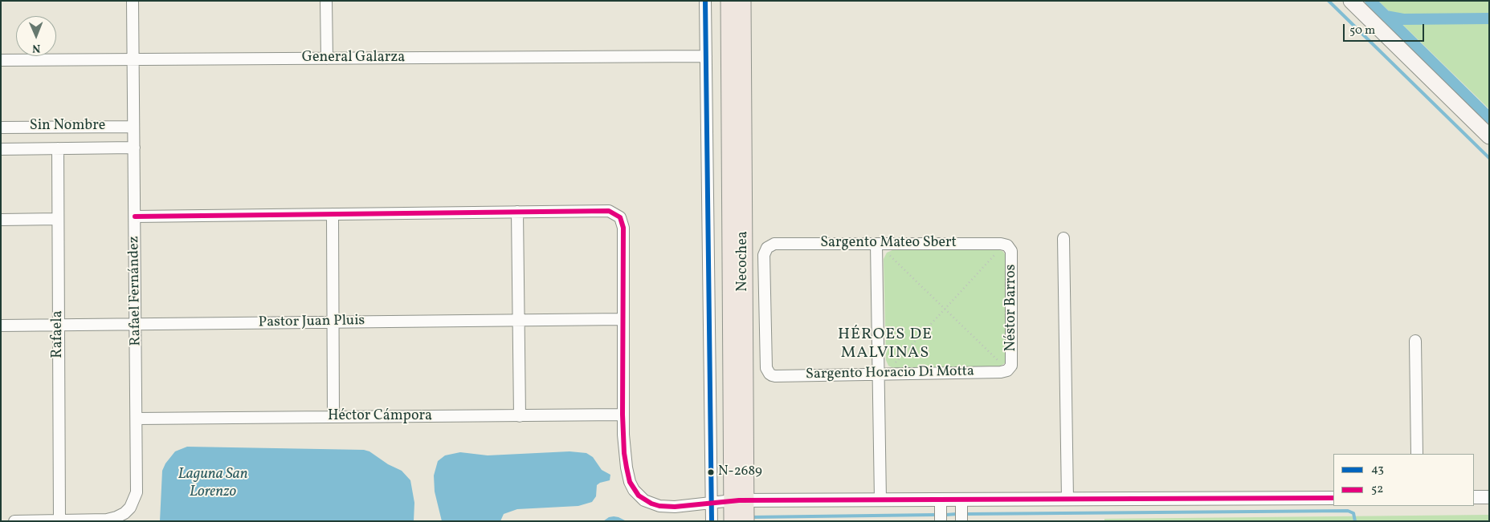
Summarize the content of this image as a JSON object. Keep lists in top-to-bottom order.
{
  "streets": {
    "main road": ["Necochea"],
    "street": [
      "General Galarza",
      "Sin Nombre",
      "Sargento Mateo Sbert",
      "Rafael Fernández",
      "Néstor Barros",
      "Pastor Juan Pluis",
      "Rafaela",
      "Sargento Horacio Di Motta",
      "Héctor Cámpora"
    ]
  },
  "crossings": [
    ["General Galarza", "Rafael Fernández"],
    ["Sin Nombre", "Rafael Fernández"],
    ["Sargento Mateo Sbert", "Néstor Barros"],
    ["Sargento Mateo Sbert", "Sargento Horacio Di Motta"],
    ["Rafael Fernández", "Pastor Juan Pluis"],
    ["Rafael Fernández", "Héctor Cámpora"],
    ["Néstor Barros", "Sargento Horacio Di Motta"],
    ["Pastor Juan Pluis", "Rafaela"]
  ],
  "districts": ["HÉROES DE MALVINAS"],
  "water": ["Laguna San Lorenzo"],
  "places": ["N-2689"],
  "lines": ["transit line 43", "transit line 52"],
  "legend": ["43", "52"],
  "scale_bar": "50 m",
  "north": "bottom"
}
